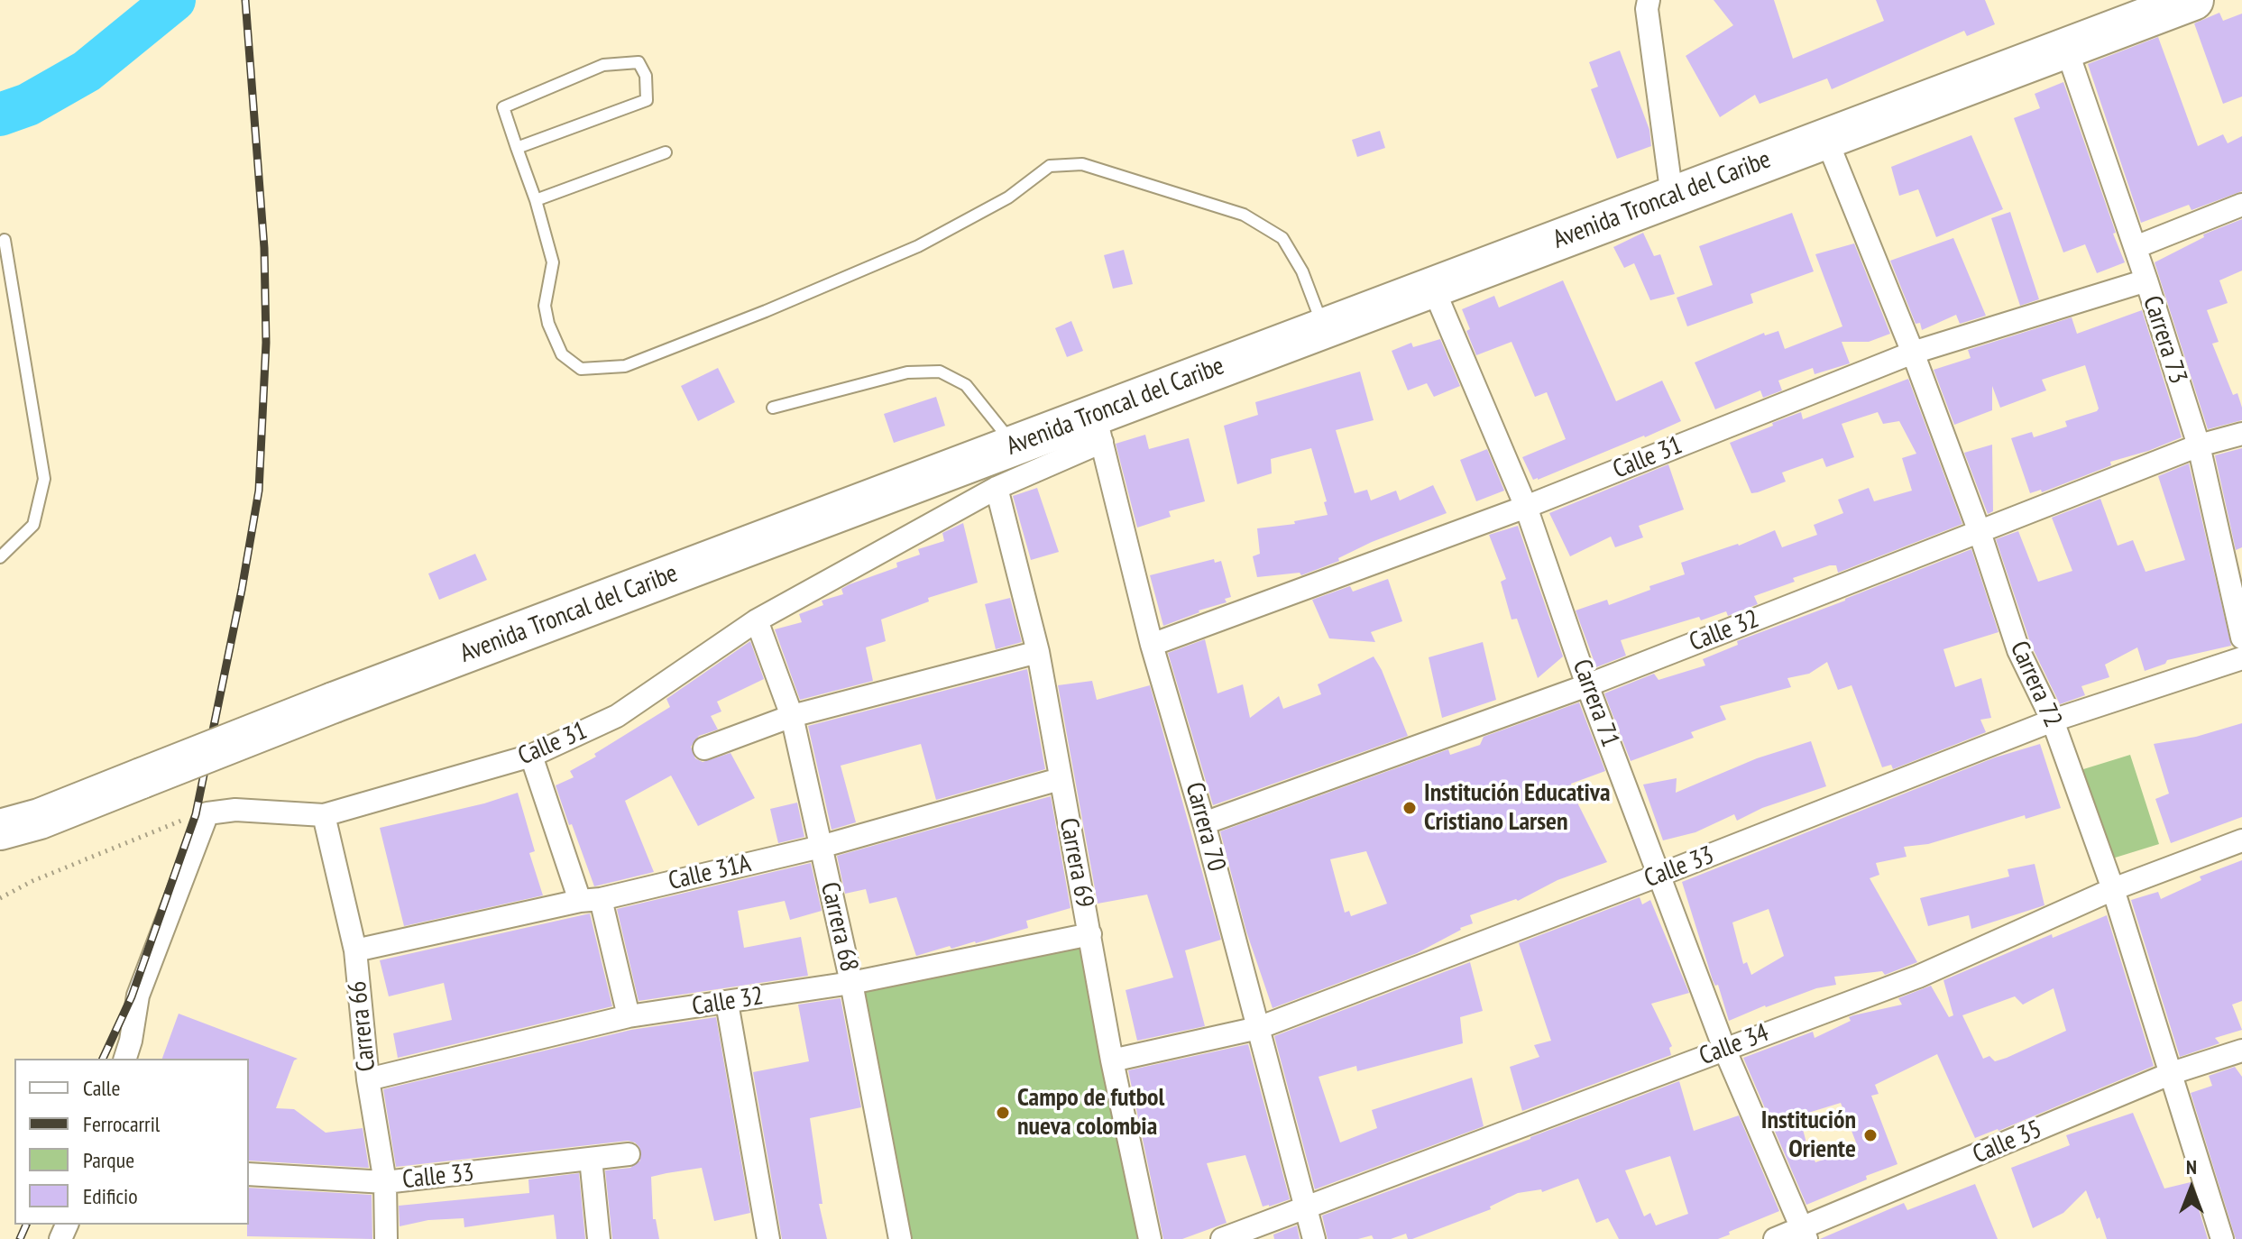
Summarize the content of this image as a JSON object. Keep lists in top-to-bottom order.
{
  "streets": {
    "highway": ["Avenida Troncal del Caribe"],
    "street": [
      "Carrera 73",
      "Calle 31",
      "Calle 32",
      "Carrera 72",
      "Carrera 71",
      "Carrera 70",
      "Carrera 69",
      "Calle 33",
      "Calle 31A",
      "Carrera 68",
      "Carrera 66",
      "Calle 34",
      "Calle 35"
    ]
  },
  "crossings": [
    ["Avenida Troncal del Caribe", "Carrera 73"],
    ["Avenida Troncal del Caribe", "Calle 31"],
    ["Avenida Troncal del Caribe", "Carrera 72"],
    ["Avenida Troncal del Caribe", "Carrera 71"],
    ["Avenida Troncal del Caribe", "Carrera 70"],
    ["Carrera 73", "Calle 31"],
    ["Carrera 73", "Calle 32"],
    ["Calle 31", "Carrera 72"],
    ["Calle 31", "Carrera 71"],
    ["Calle 31", "Carrera 70"],
    ["Calle 31", "Carrera 69"],
    ["Calle 31", "Carrera 68"],
    ["Calle 31", "Carrera 66"],
    ["Calle 32", "Carrera 72"],
    ["Calle 32", "Carrera 71"],
    ["Calle 32", "Carrera 70"],
    ["Calle 32", "Carrera 69"],
    ["Calle 32", "Carrera 68"],
    ["Calle 32", "Carrera 66"],
    ["Carrera 72", "Calle 33"],
    ["Carrera 72", "Calle 34"],
    ["Carrera 72", "Calle 35"],
    ["Carrera 71", "Calle 33"],
    ["Carrera 71", "Calle 34"],
    ["Carrera 71", "Calle 35"],
    ["Carrera 70", "Calle 33"],
    ["Carrera 70", "Calle 34"],
    ["Carrera 69", "Calle 33"],
    ["Carrera 69", "Calle 31A"],
    ["Calle 33", "Carrera 66"],
    ["Calle 31A", "Carrera 68"],
    ["Calle 31A", "Carrera 66"]
  ],
  "places": ["Institución Educativa Cristiano Larsen", "Campo de futbol nueva colombia", "Institución Oriente"],
  "legend": [
    "Calle",
    "Ferrocarril",
    "Parque",
    "Edificio"
  ],
  "north": "top"
}
